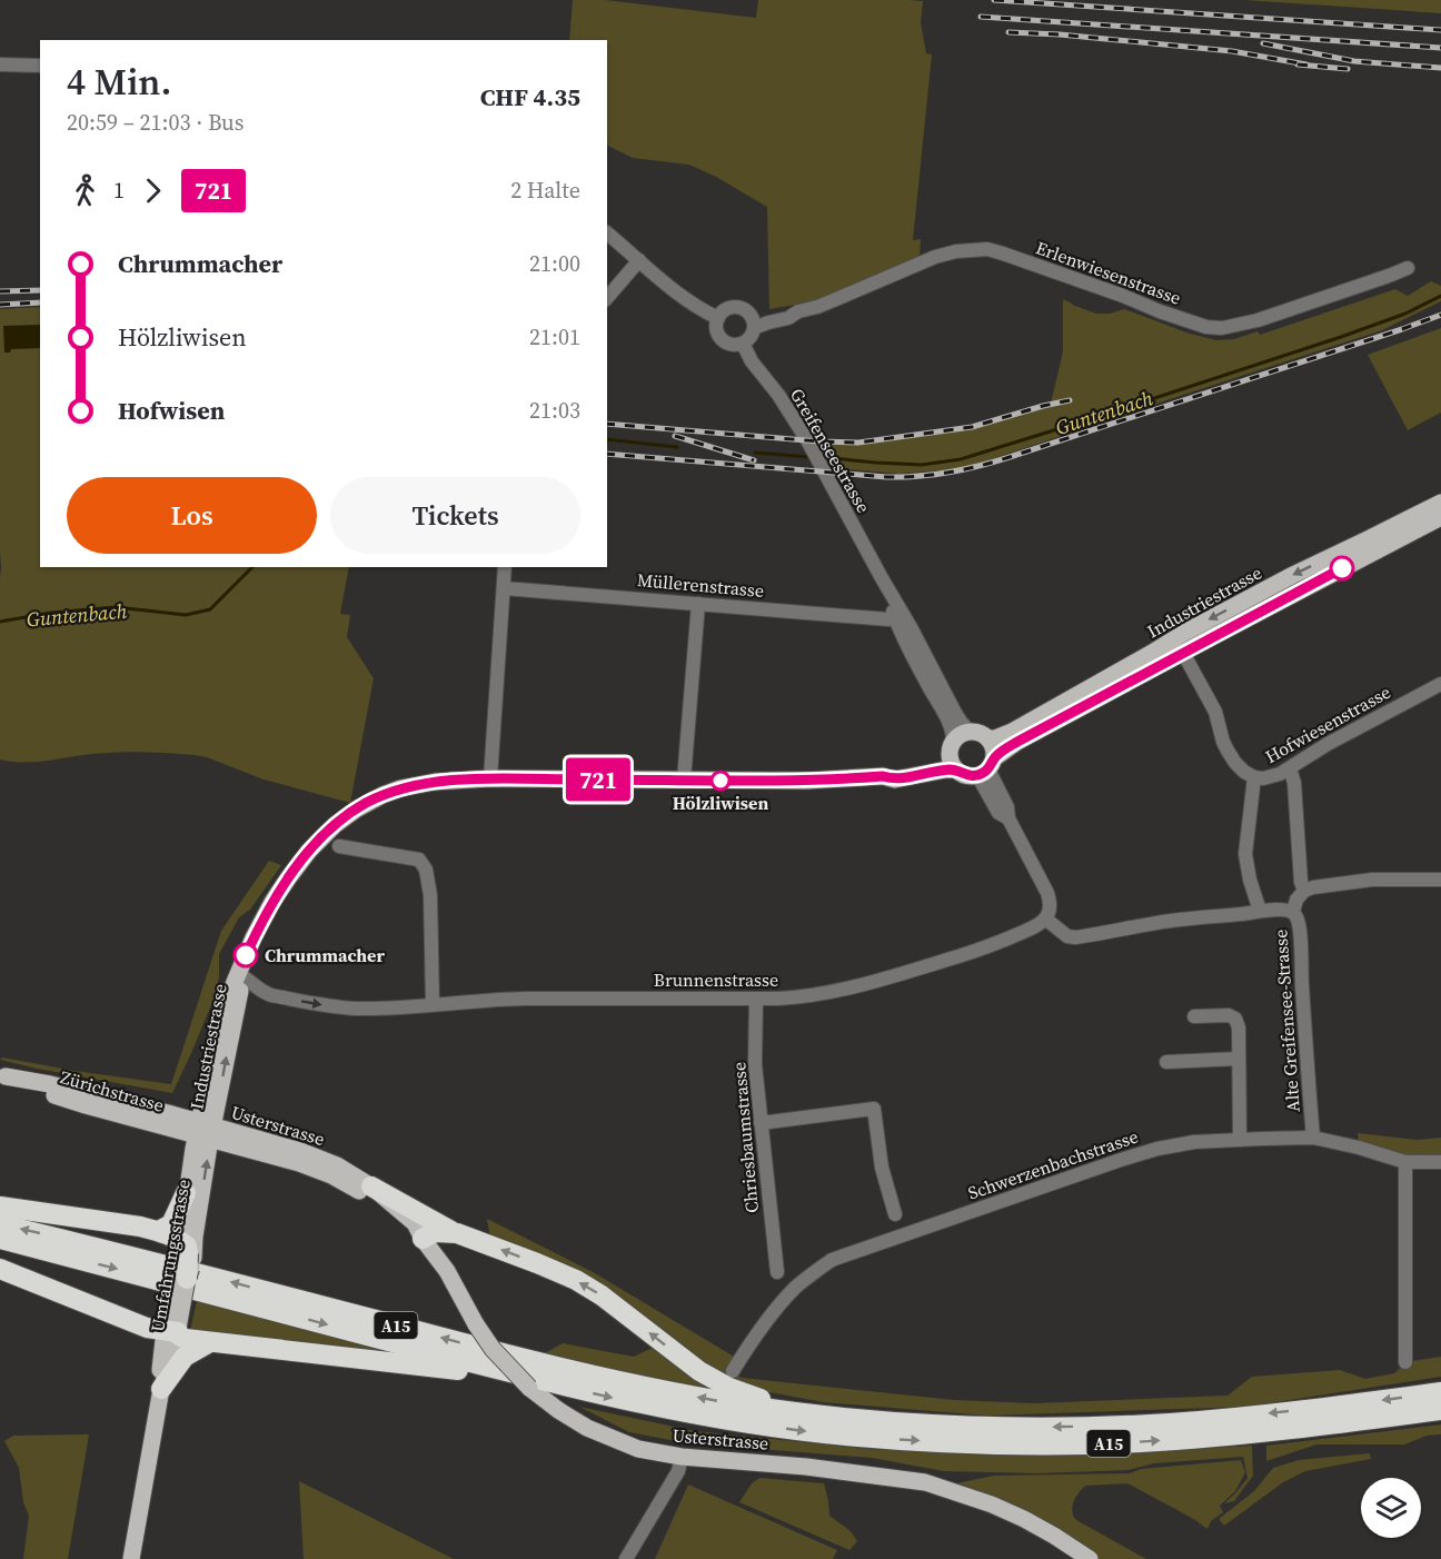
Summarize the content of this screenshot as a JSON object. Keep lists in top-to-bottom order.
{
  "streets": {
    "highway": ["A15"],
    "main road": [
      "Industriestrasse",
      "Zürichstrasse",
      "Usterstrasse",
      "Umfahrungsstrasse"
    ],
    "street": [
      "Erlenwiesenstrasse",
      "Greifenseestrasse",
      "Müllerenstrasse",
      "Hofwiesenstrasse",
      "Brunnenstrasse",
      "Alte Greifensee-Strasse",
      "Chriesbaumstrasse",
      "Schwerzenbachstrasse"
    ]
  },
  "crossings": [
    ["Erlenwiesenstrasse", "Greifenseestrasse"],
    ["Greifenseestrasse", "Müllerenstrasse"],
    ["Greifenseestrasse", "Industriestrasse"],
    ["Industriestrasse", "Hofwiesenstrasse"],
    ["Industriestrasse", "Brunnenstrasse"],
    ["Industriestrasse", "Zürichstrasse"],
    ["Industriestrasse", "Usterstrasse"],
    ["Industriestrasse", "Umfahrungsstrasse"],
    ["Hofwiesenstrasse", "Alte Greifensee-Strasse"],
    ["Brunnenstrasse", "Chriesbaumstrasse"],
    ["Alte Greifensee-Strasse", "Schwerzenbachstrasse"],
    ["Zürichstrasse", "Usterstrasse"],
    ["Zürichstrasse", "Umfahrungsstrasse"],
    ["Usterstrasse", "Umfahrungsstrasse"]
  ],
  "water": ["Guntenbach"],
  "places": ["Hölzliwisen", "Chrummacher"],
  "lines": ["bus line 721"],
  "page": {
    "on_map": "721",
    "heading": ["4 Min.", "20:59 – 21:03 · Bus", "CHF 4.35"],
    "legs": ["1", "721", "2 Halte"],
    "list": [
      {
        "name": "Chrummacher",
        "value": "21:00"
      },
      {
        "name": "Hölzliwisen",
        "value": "21:01"
      },
      {
        "name": "Hofwisen",
        "value": "21:03"
      }
    ],
    "buttons": ["Los", "Tickets"]
  }
}
